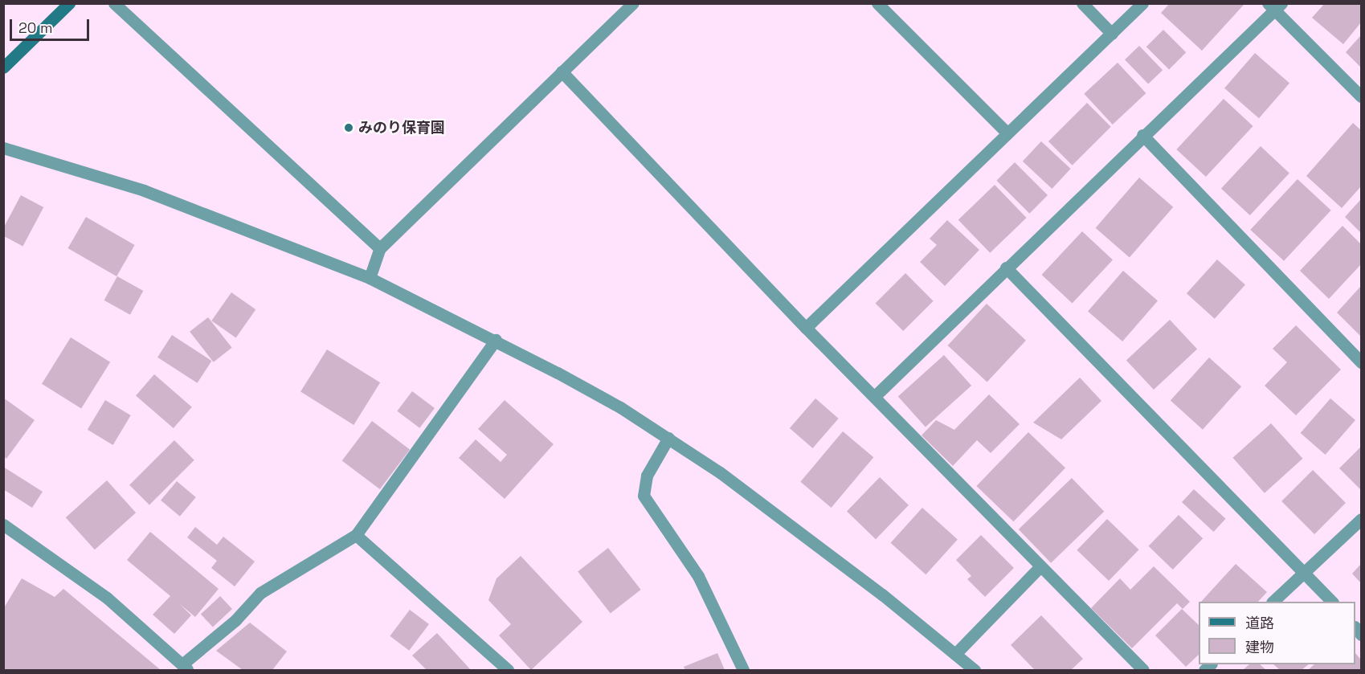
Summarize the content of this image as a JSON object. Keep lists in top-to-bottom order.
{
  "places": ["みのり保育園"],
  "legend": ["道路", "建物"],
  "scale_bar": "20 m"
}
